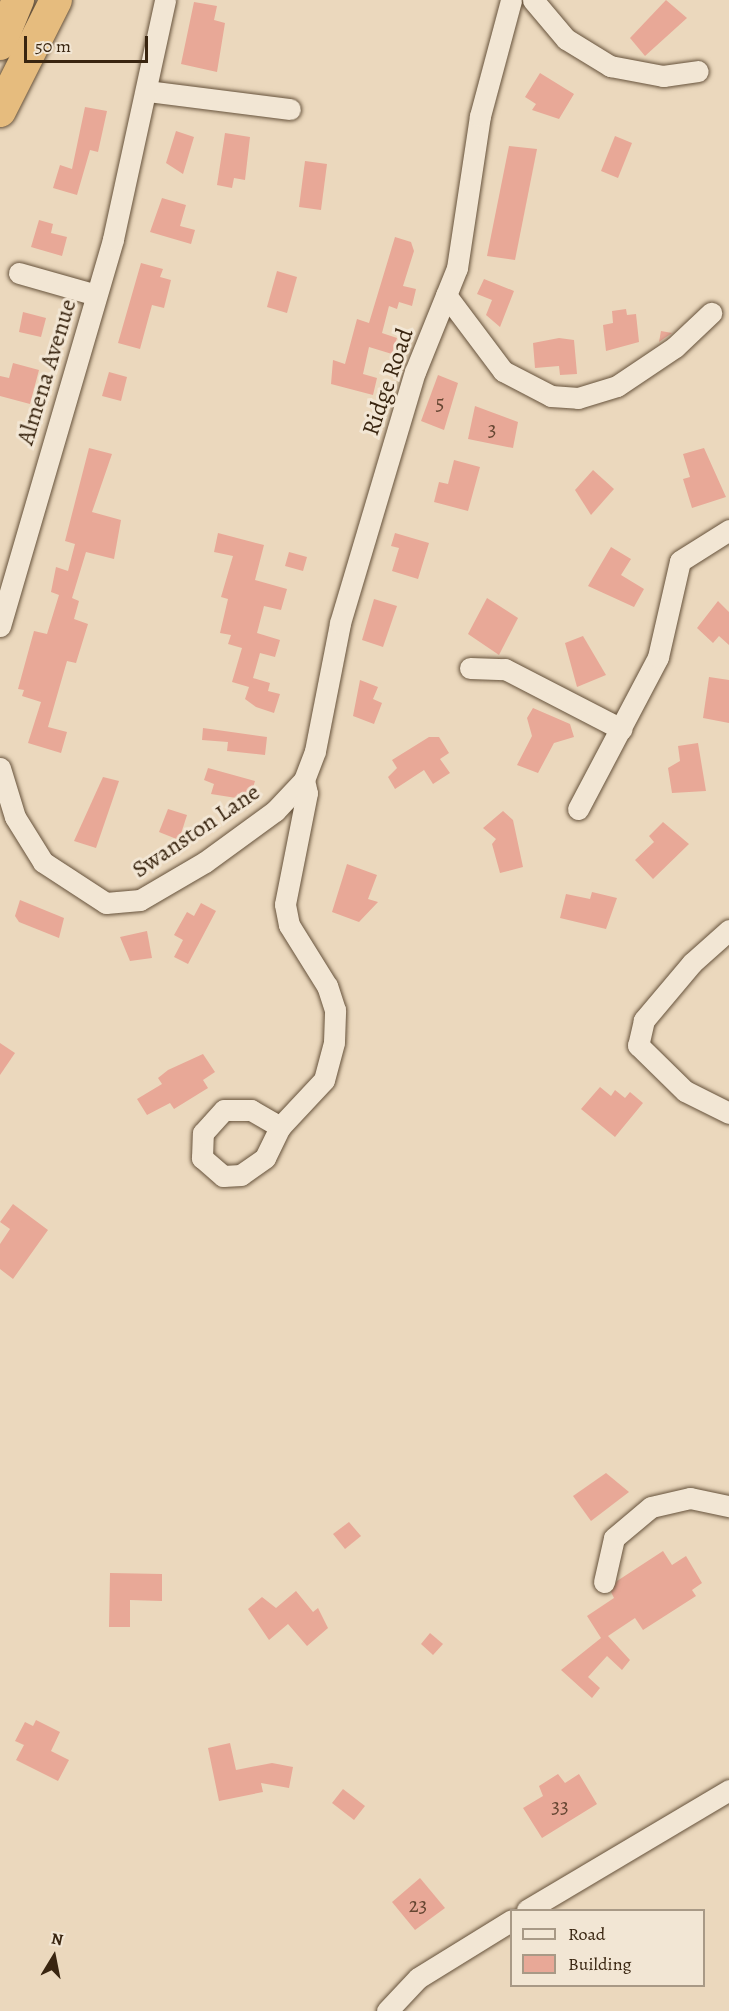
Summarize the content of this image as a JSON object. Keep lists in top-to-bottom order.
{
  "streets": {
    "street": ["Almena Avenue", "Ridge Road", "Swanston Lane"]
  },
  "crossings": [
    ["Ridge Road", "Swanston Lane"]
  ],
  "house_numbers": [
    "5",
    "3",
    "33",
    "23"
  ],
  "legend": ["Road", "Building"],
  "scale_bar": "50 m",
  "north": "top"
}
